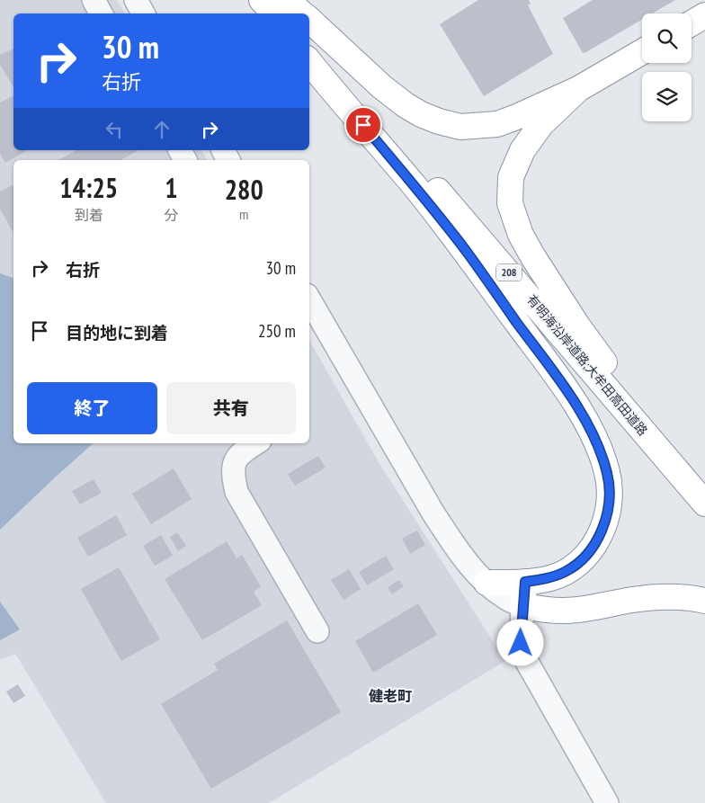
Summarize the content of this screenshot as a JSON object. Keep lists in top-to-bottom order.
{
  "streets": {
    "highway": ["208", "有明海沿岸道路;大牟田高田道路"]
  },
  "districts": ["健老町"],
  "page": {
    "turn": ["30 m", "右折"],
    "eta": [
      "14:25",
      "到着",
      "1",
      "分",
      "280",
      "m"
    ],
    "list": [
      {
        "name": "右折",
        "value": "30 m"
      },
      {
        "name": "目的地に到着",
        "value": "250 m"
      }
    ],
    "buttons": ["終了", "共有"]
  }
}
